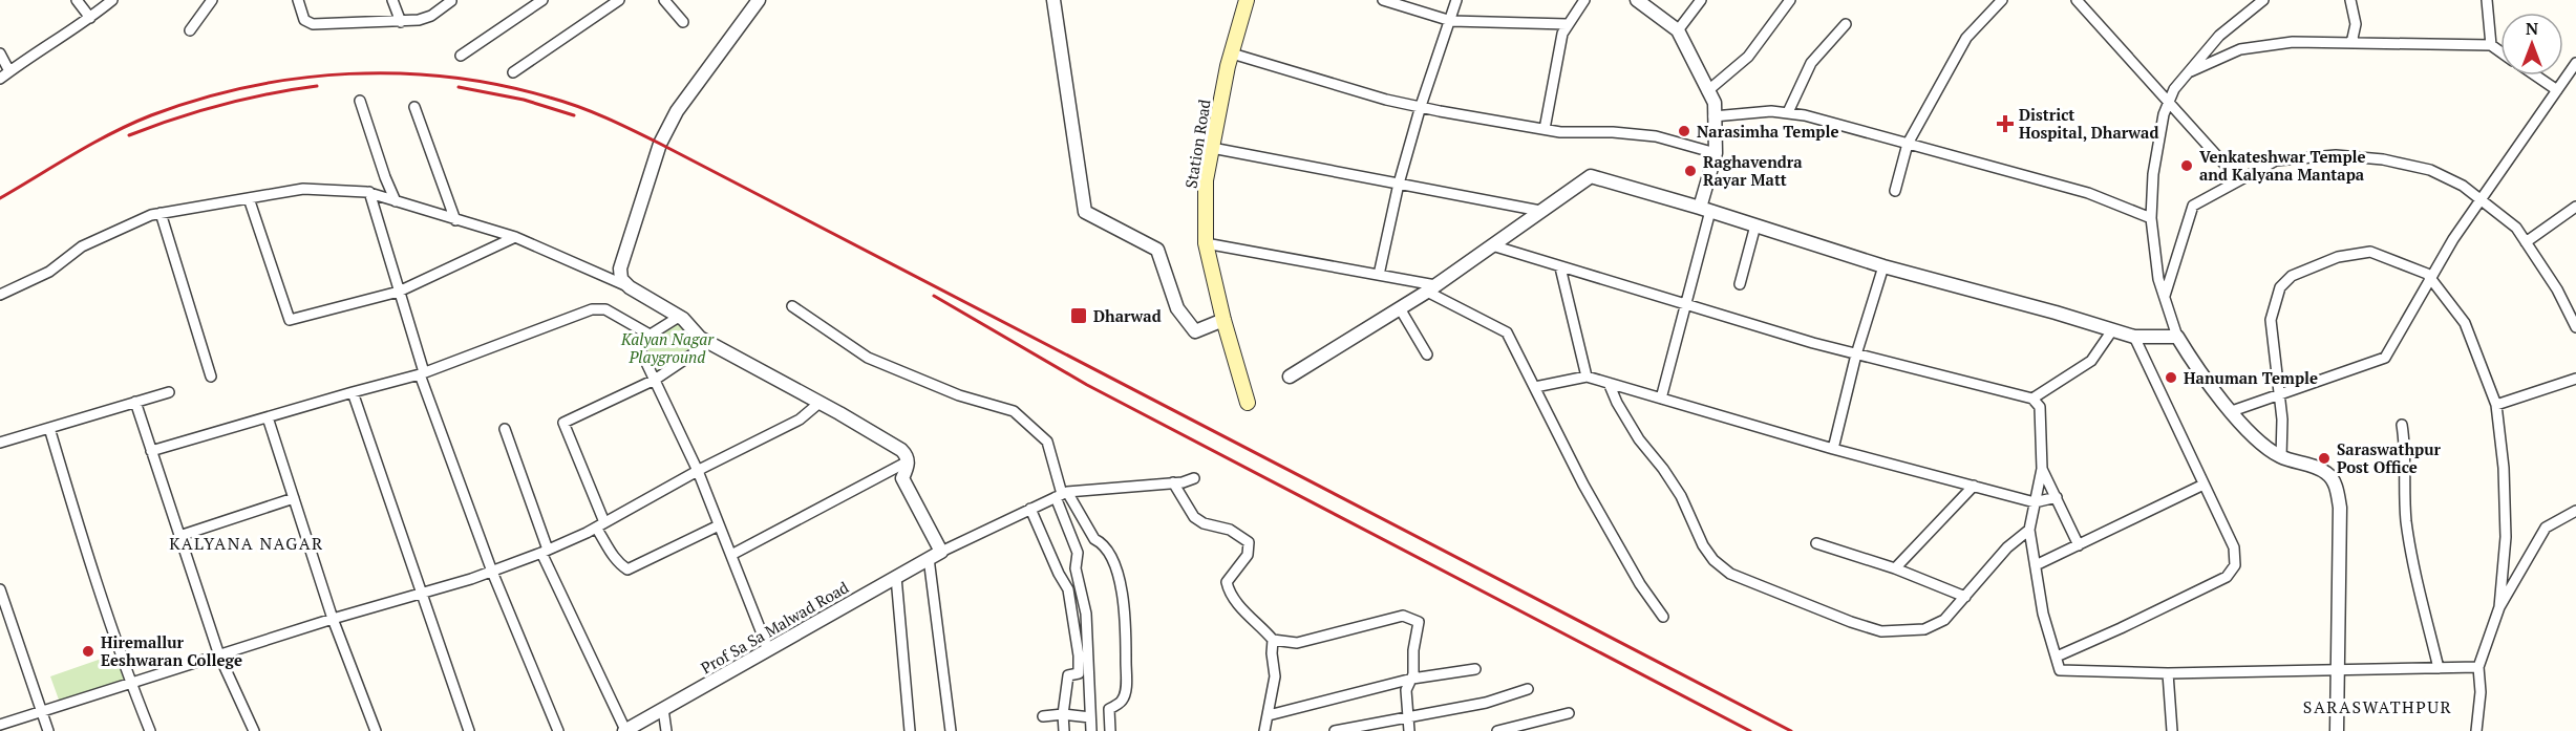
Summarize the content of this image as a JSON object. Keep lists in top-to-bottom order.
{
  "streets": {
    "main road": ["Station Road"],
    "street": ["Prof Sa Sa Malwad Road"]
  },
  "districts": ["KALYANA NAGAR", "SARASWATHPUR"],
  "parks": ["Kalyan Nagar Playground"],
  "places": {
    "health": ["District Hospital, Dharwad"],
    "other": [
      "Narasimha Temple",
      "Venkateshwar Temple and Kalyana Mantapa",
      "Raghavendra Rayar Matt",
      "Hanuman Temple",
      "Saraswathpur Post Office",
      "Hiremallur Eeshwaran College"
    ],
    "transit": ["Dharwad"]
  },
  "north": "top"
}
